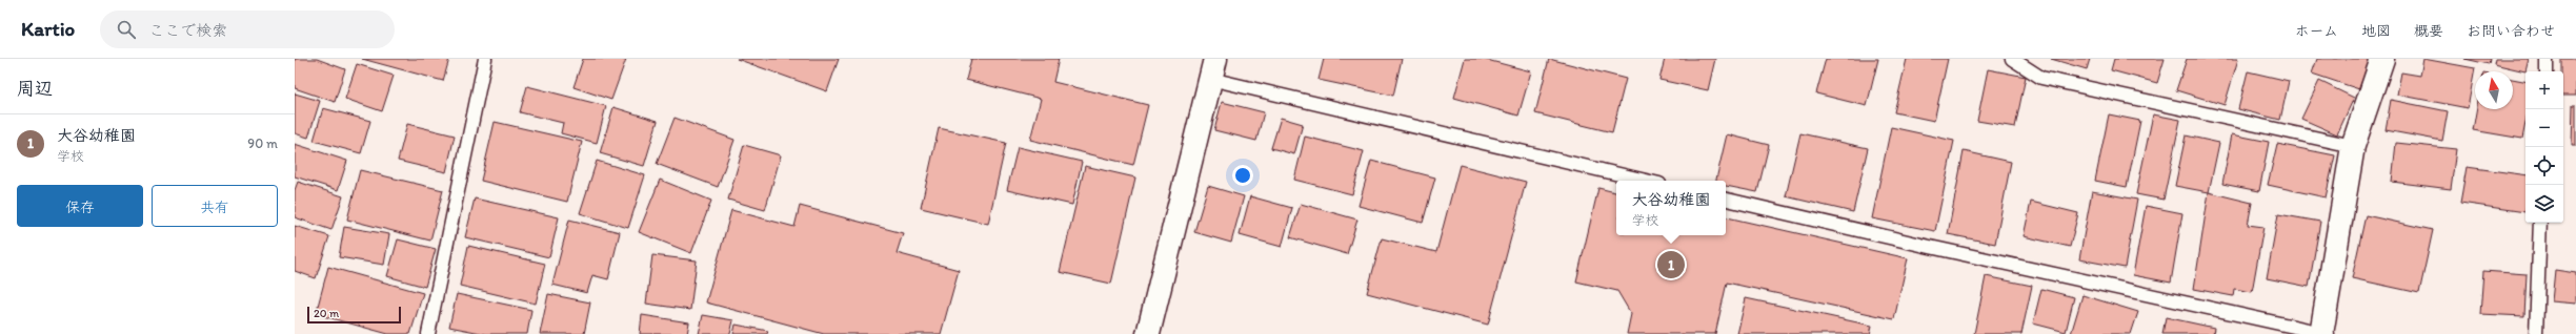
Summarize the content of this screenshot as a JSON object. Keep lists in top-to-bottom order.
{
  "scale_bar": "20 m",
  "north": "top",
  "page": {
    "header": "Kartio",
    "search": "ここで検索",
    "nav": [
      "ホーム",
      "地図",
      "概要",
      "お問い合わせ"
    ],
    "heading": "周辺",
    "map_buttons": ["+", "−"],
    "list": [
      {
        "mark": "1",
        "name": "大谷幼稚園",
        "note": "学校",
        "value": "90 m"
      }
    ],
    "buttons": ["保存", "共有"],
    "popup": ["大谷幼稚園", "学校"],
    "pins": "1",
    "scale": "20 m"
  }
}
